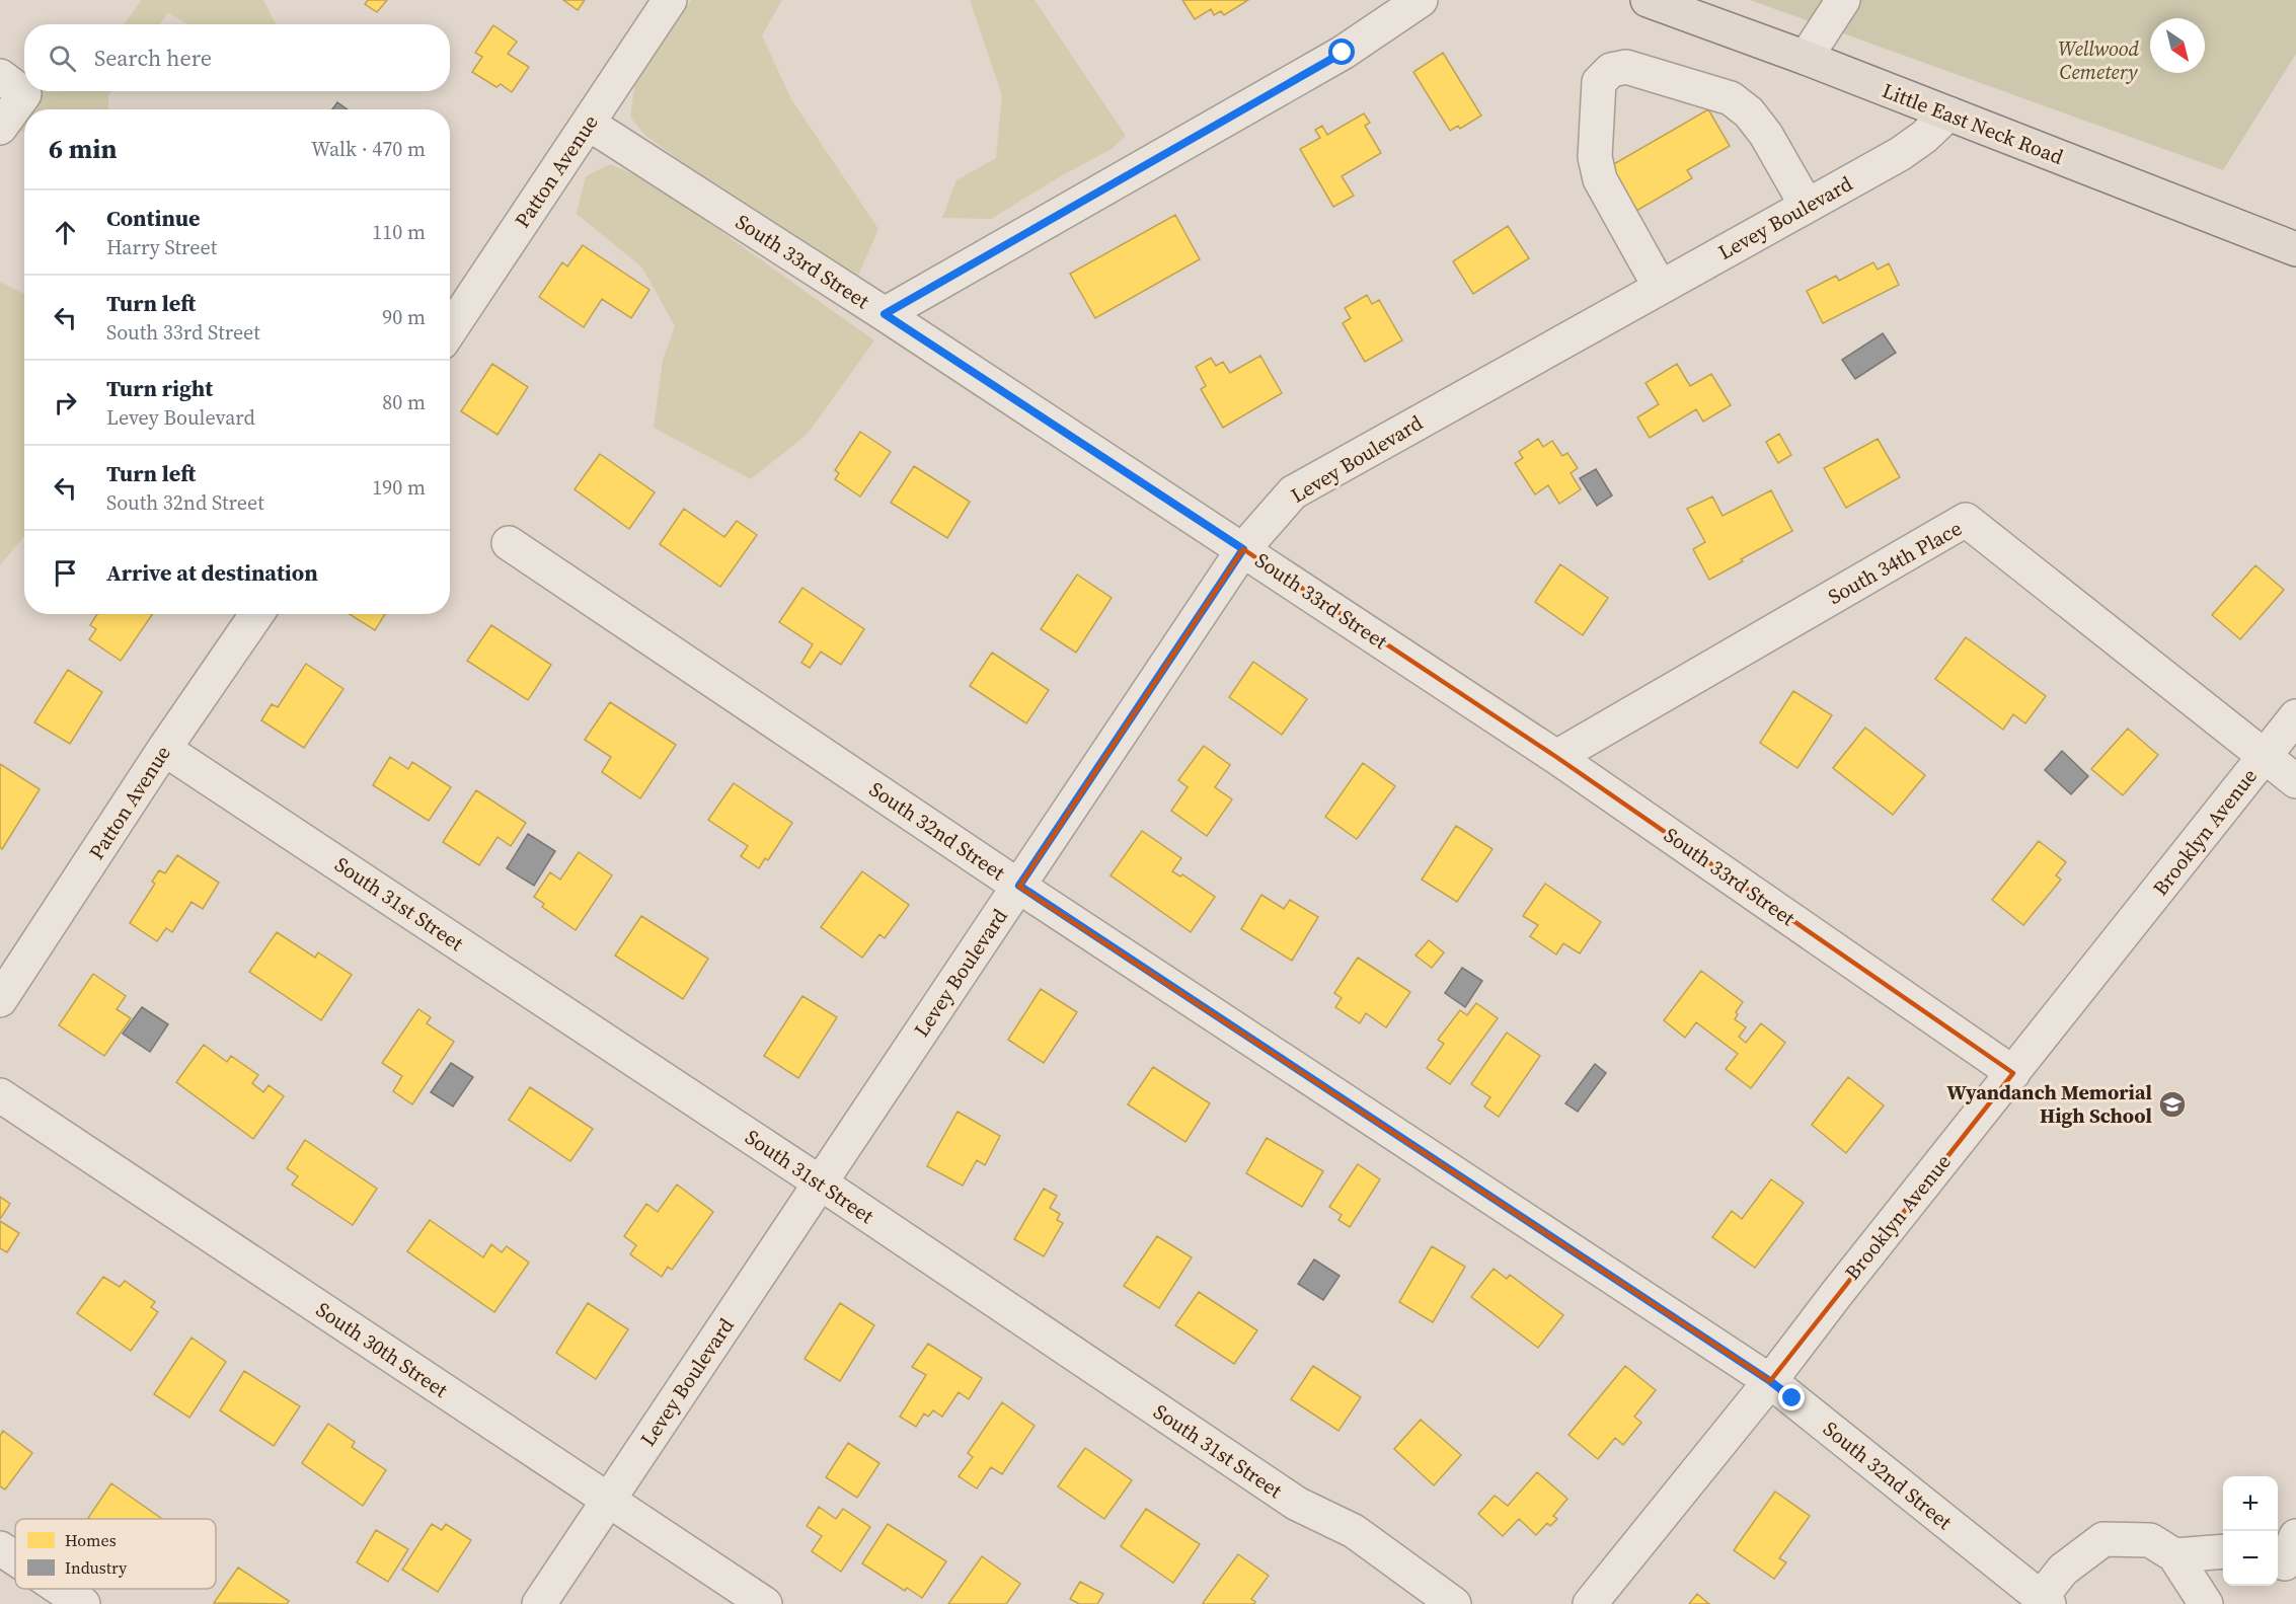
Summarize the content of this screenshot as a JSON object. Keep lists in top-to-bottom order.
{
  "streets": {
    "main road": ["Little East Neck Road"],
    "street": [
      "Patton Avenue",
      "Levey Boulevard",
      "South 33rd Street",
      "South 34th Place",
      "South 32nd Street",
      "Brooklyn Avenue",
      "South 31st Street",
      "South 30th Street"
    ]
  },
  "crossings": [
    ["Little East Neck Road", "Levey Boulevard"],
    ["Patton Avenue", "South 33rd Street"],
    ["Patton Avenue", "South 31st Street"],
    ["Levey Boulevard", "South 33rd Street"],
    ["Levey Boulevard", "South 32nd Street"],
    ["Levey Boulevard", "South 31st Street"],
    ["Levey Boulevard", "South 30th Street"],
    ["South 33rd Street", "South 34th Place"],
    ["South 33rd Street", "Brooklyn Avenue"],
    ["South 34th Place", "Brooklyn Avenue"],
    ["South 32nd Street", "Brooklyn Avenue"]
  ],
  "parks": ["Wellwood Cemetery"],
  "places": {
    "school or university": ["Wyandanch Memorial High School"]
  },
  "legend": ["Homes", "Industry"],
  "north": "bottom right",
  "page": {
    "search": "Search here",
    "heading": ["6 min", "Walk · 470 m"],
    "list": [
      ["Continue", "Harry Street", "110 m"],
      ["Turn left", "South 33rd Street", "90 m"],
      ["Turn right", "Levey Boulevard", "80 m"],
      ["Turn left", "South 32nd Street", "190 m"],
      "Arrive at destination"
    ],
    "map_buttons": ["+", "−"]
  }
}
